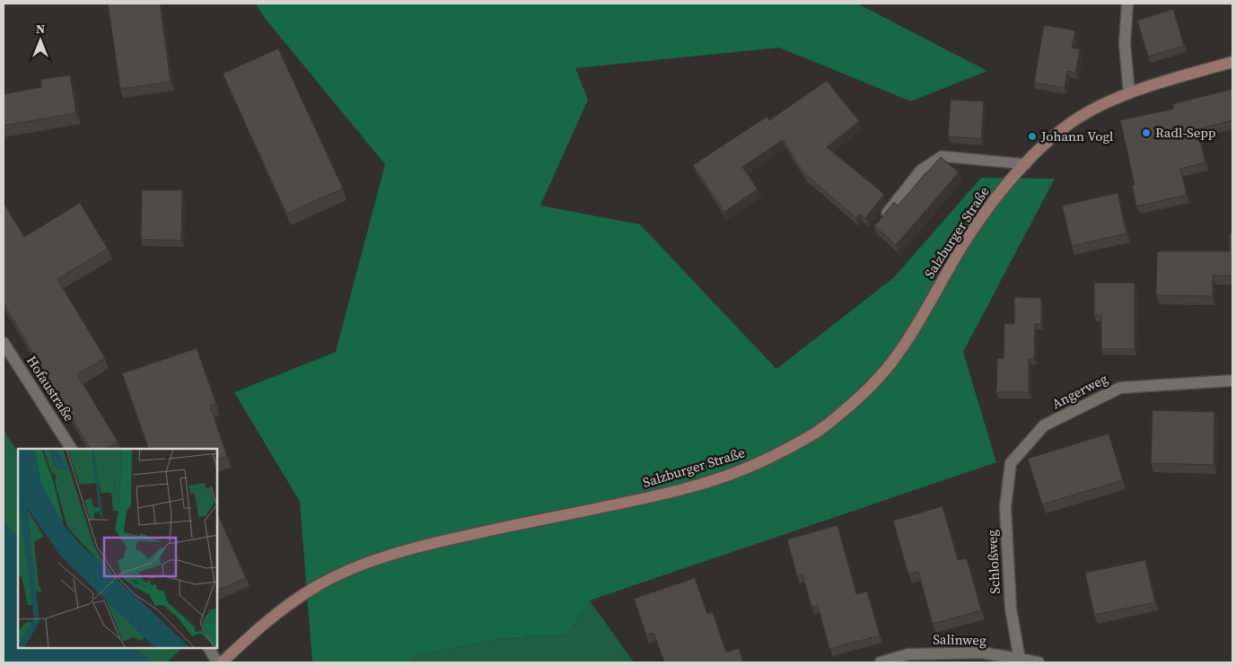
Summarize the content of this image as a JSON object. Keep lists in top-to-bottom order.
{
  "streets": {
    "main road": ["Salzburger Straße"],
    "street": [
      "Hofaustraße",
      "Angerweg",
      "Schloßweg",
      "Salinweg"
    ]
  },
  "crossings": [
    ["Angerweg", "Schloßweg"],
    ["Schloßweg", "Salinweg"]
  ],
  "places": ["Radl-Sepp", "Johann Vogl"],
  "north": "top"
}
